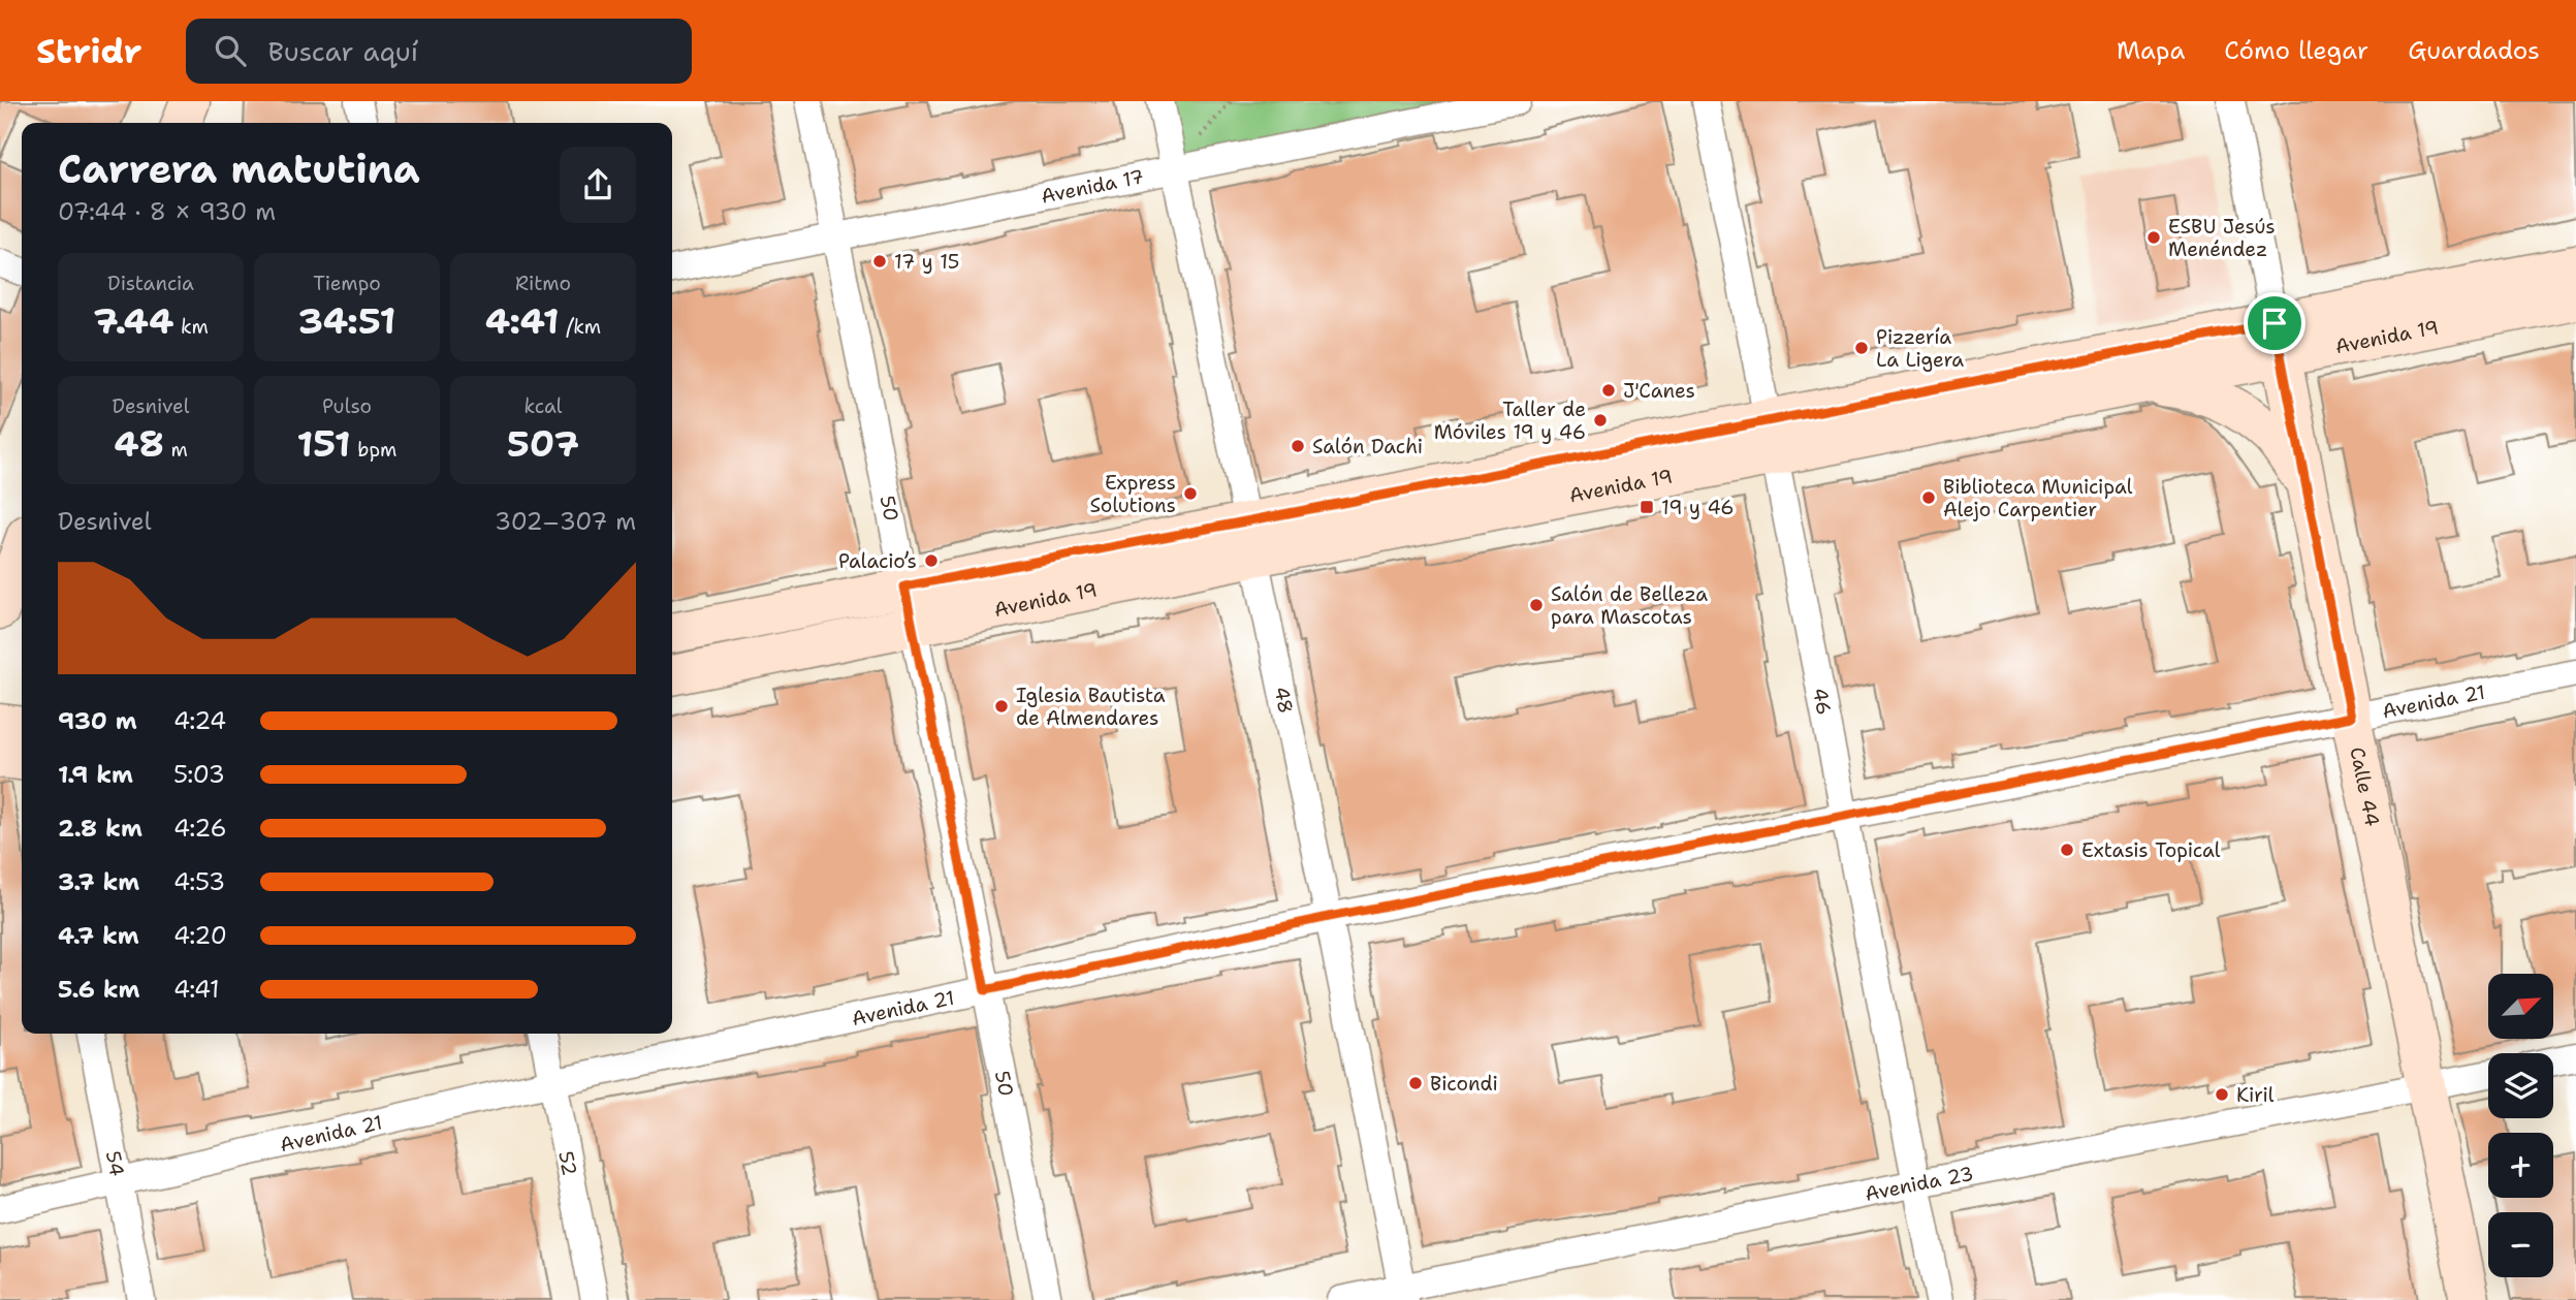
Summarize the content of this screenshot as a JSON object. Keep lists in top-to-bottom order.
{
  "streets": {
    "main road": ["Avenida 19", "Calle 44"],
    "street": [
      "Avenida 17",
      "50",
      "48",
      "46",
      "Avenida 21",
      "54",
      "52",
      "Avenida 23"
    ]
  },
  "crossings": [
    ["Avenida 17", "50"],
    ["Avenida 17", "48"],
    ["Avenida 19", "50"],
    ["Avenida 19", "48"],
    ["Avenida 19", "46"],
    ["Avenida 19", "Calle 44"],
    ["50", "Avenida 21"],
    ["48", "Avenida 21"],
    ["48", "Avenida 23"],
    ["46", "Avenida 21"],
    ["46", "Avenida 23"],
    ["Avenida 21", "Calle 44"],
    ["Avenida 21", "54"],
    ["Avenida 21", "52"],
    ["Calle 44", "Avenida 23"]
  ],
  "places": {
    "other": [
      "ESBU Jesús Menéndez",
      "17 y 15",
      "Pizzería La Ligera",
      "J'Canes",
      "Taller de Móviles 19 y 46",
      "Salón Dachi",
      "Express Solutions",
      "Biblioteca Municipal Alejo Carpentier",
      "Palacio’s",
      "Salón de Belleza para Mascotas",
      "Iglesia Bautista de Almendares",
      "Extasis Topical",
      "Bicondi",
      "Kiril"
    ],
    "transit": ["19 y 46"]
  },
  "north": "top right",
  "page": {
    "header": "Stridr",
    "search": "Buscar aquí",
    "nav": ["Mapa", "Cómo llegar", "Guardados"],
    "heading": ["Carrera matutina", "07:44 · 8 × 930 m"],
    "stats": [
      ["Distancia", "7.44 km"],
      ["Tiempo", "34:51"],
      ["Ritmo", "4:41 /km"],
      ["Desnivel", "48 m"],
      ["Pulso", "151 bpm"],
      ["kcal", "507"]
    ],
    "chart": ["Desnivel", "302–307 m"],
    "list": [
      {
        "name": "930 m",
        "note": "4:24"
      },
      {
        "name": "1.9 km",
        "note": "5:03"
      },
      {
        "name": "2.8 km",
        "note": "4:26"
      },
      {
        "name": "3.7 km",
        "note": "4:53"
      },
      {
        "name": "4.7 km",
        "note": "4:20"
      },
      {
        "name": "5.6 km",
        "note": "4:41"
      }
    ],
    "map_buttons": ["+", "−"]
  }
}
